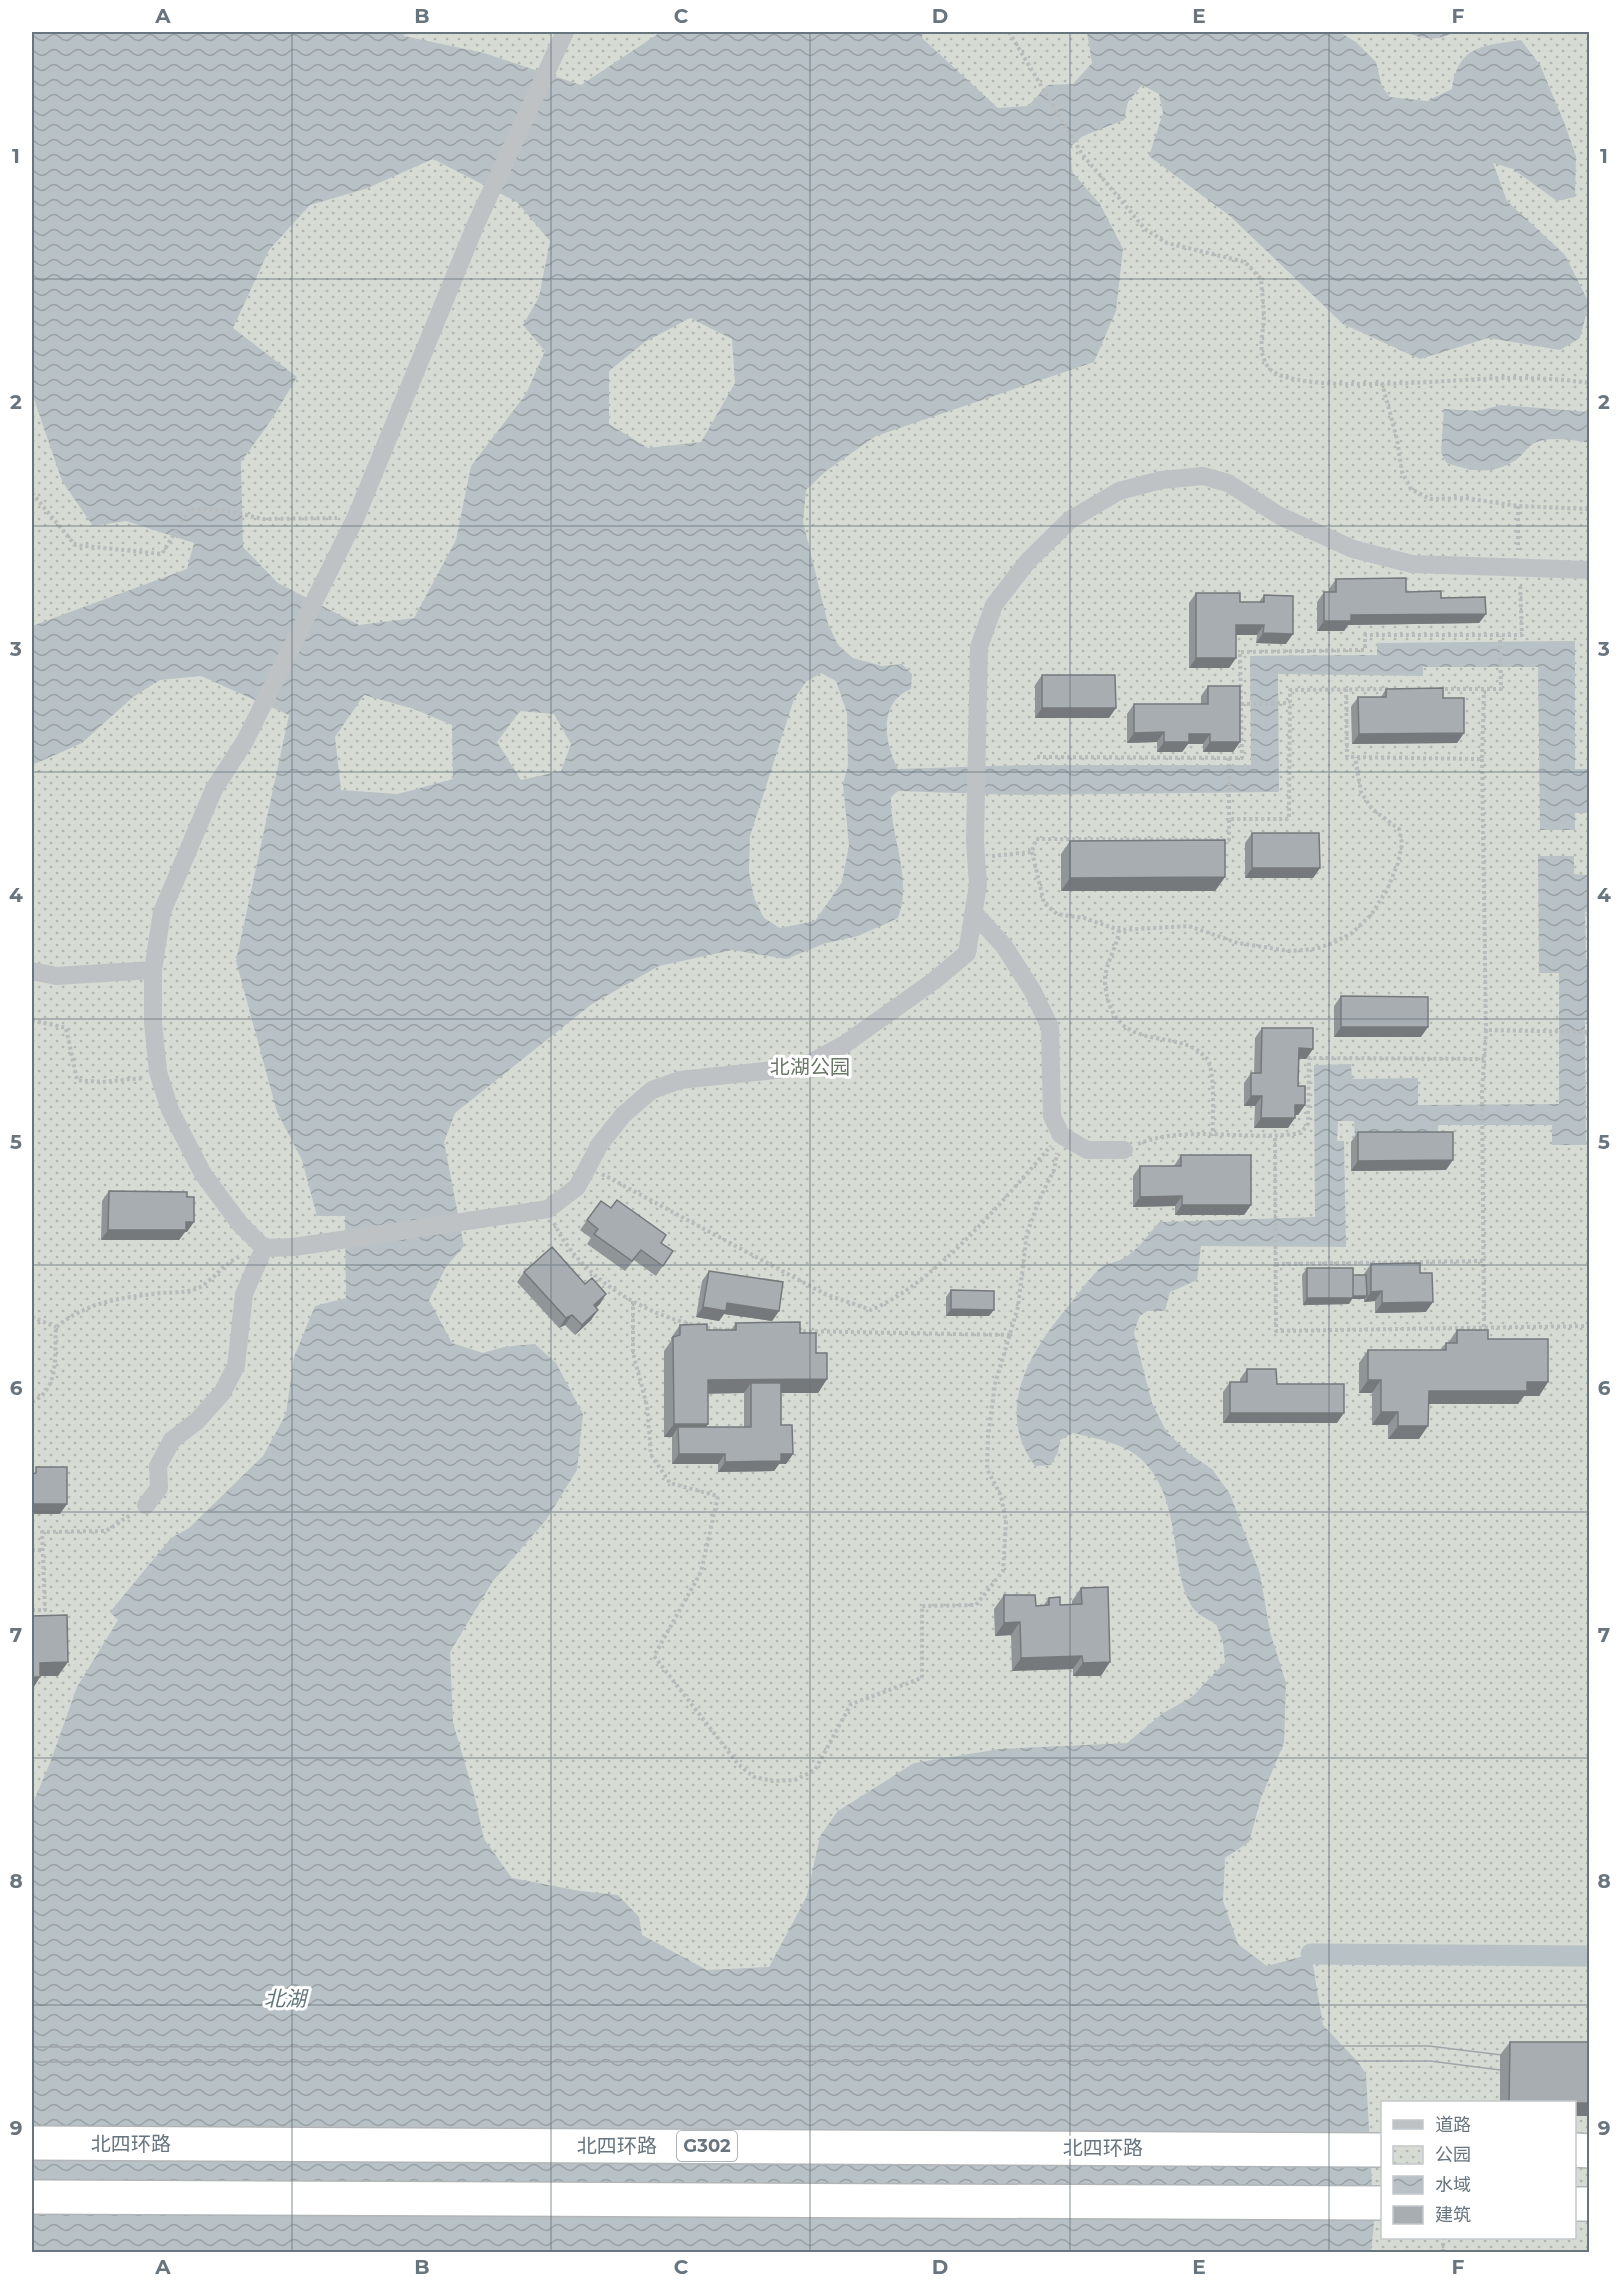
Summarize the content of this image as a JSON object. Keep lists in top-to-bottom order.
{
  "streets": {
    "highway": ["北四环路", "G302"]
  },
  "water": ["北湖"],
  "parks": ["北湖公园"],
  "legend": [
    "道路",
    "公园",
    "水域",
    "建筑"
  ],
  "grid": {
    "columns": [
      "A",
      "B",
      "C",
      "D",
      "E",
      "F"
    ],
    "rows": [
      "1",
      "2",
      "3",
      "4",
      "5",
      "6",
      "7",
      "8",
      "9"
    ]
  }
}
